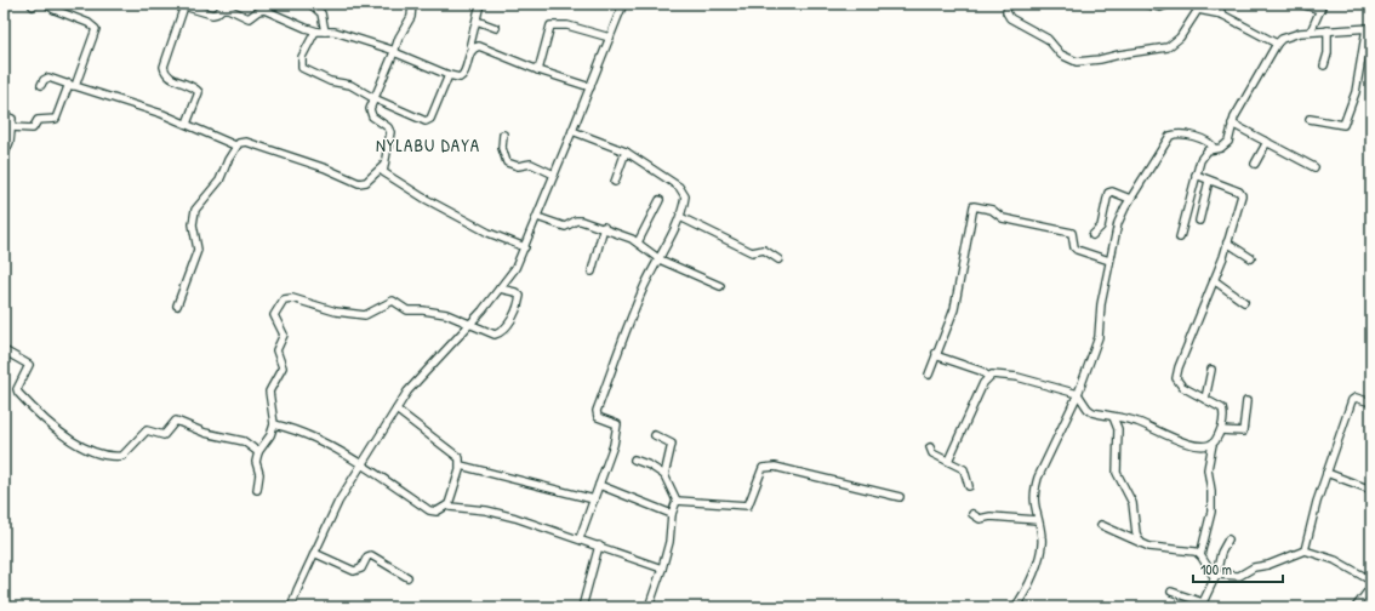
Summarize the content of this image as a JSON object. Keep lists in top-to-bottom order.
{
  "districts": ["NYLABU DAYA"],
  "scale_bar": "100 m"
}
